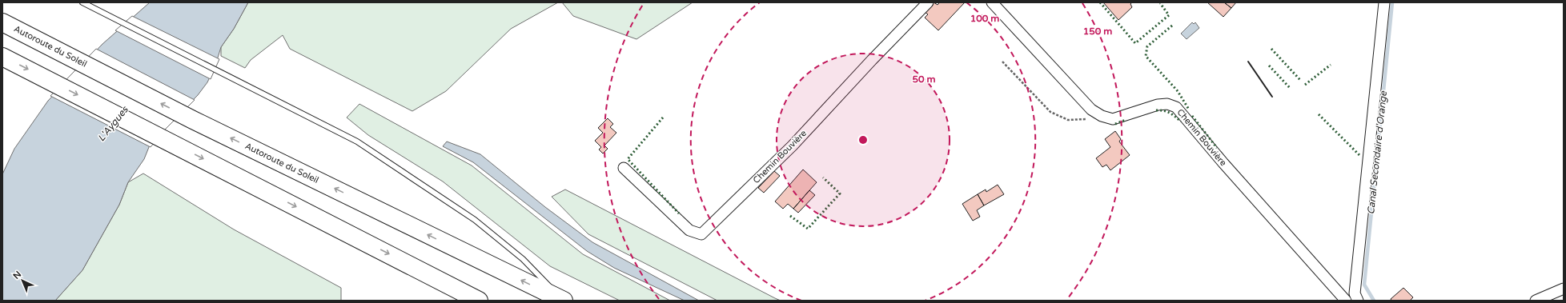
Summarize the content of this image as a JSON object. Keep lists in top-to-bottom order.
{
  "streets": {
    "highway": ["Autoroute du Soleil"],
    "street": ["Chemin Bouvière"]
  },
  "water": ["L'Aygues", "Canal Secondaire d'Orange"],
  "north": "top left",
  "rings": ["100 m", "150 m", "50 m"]
}
